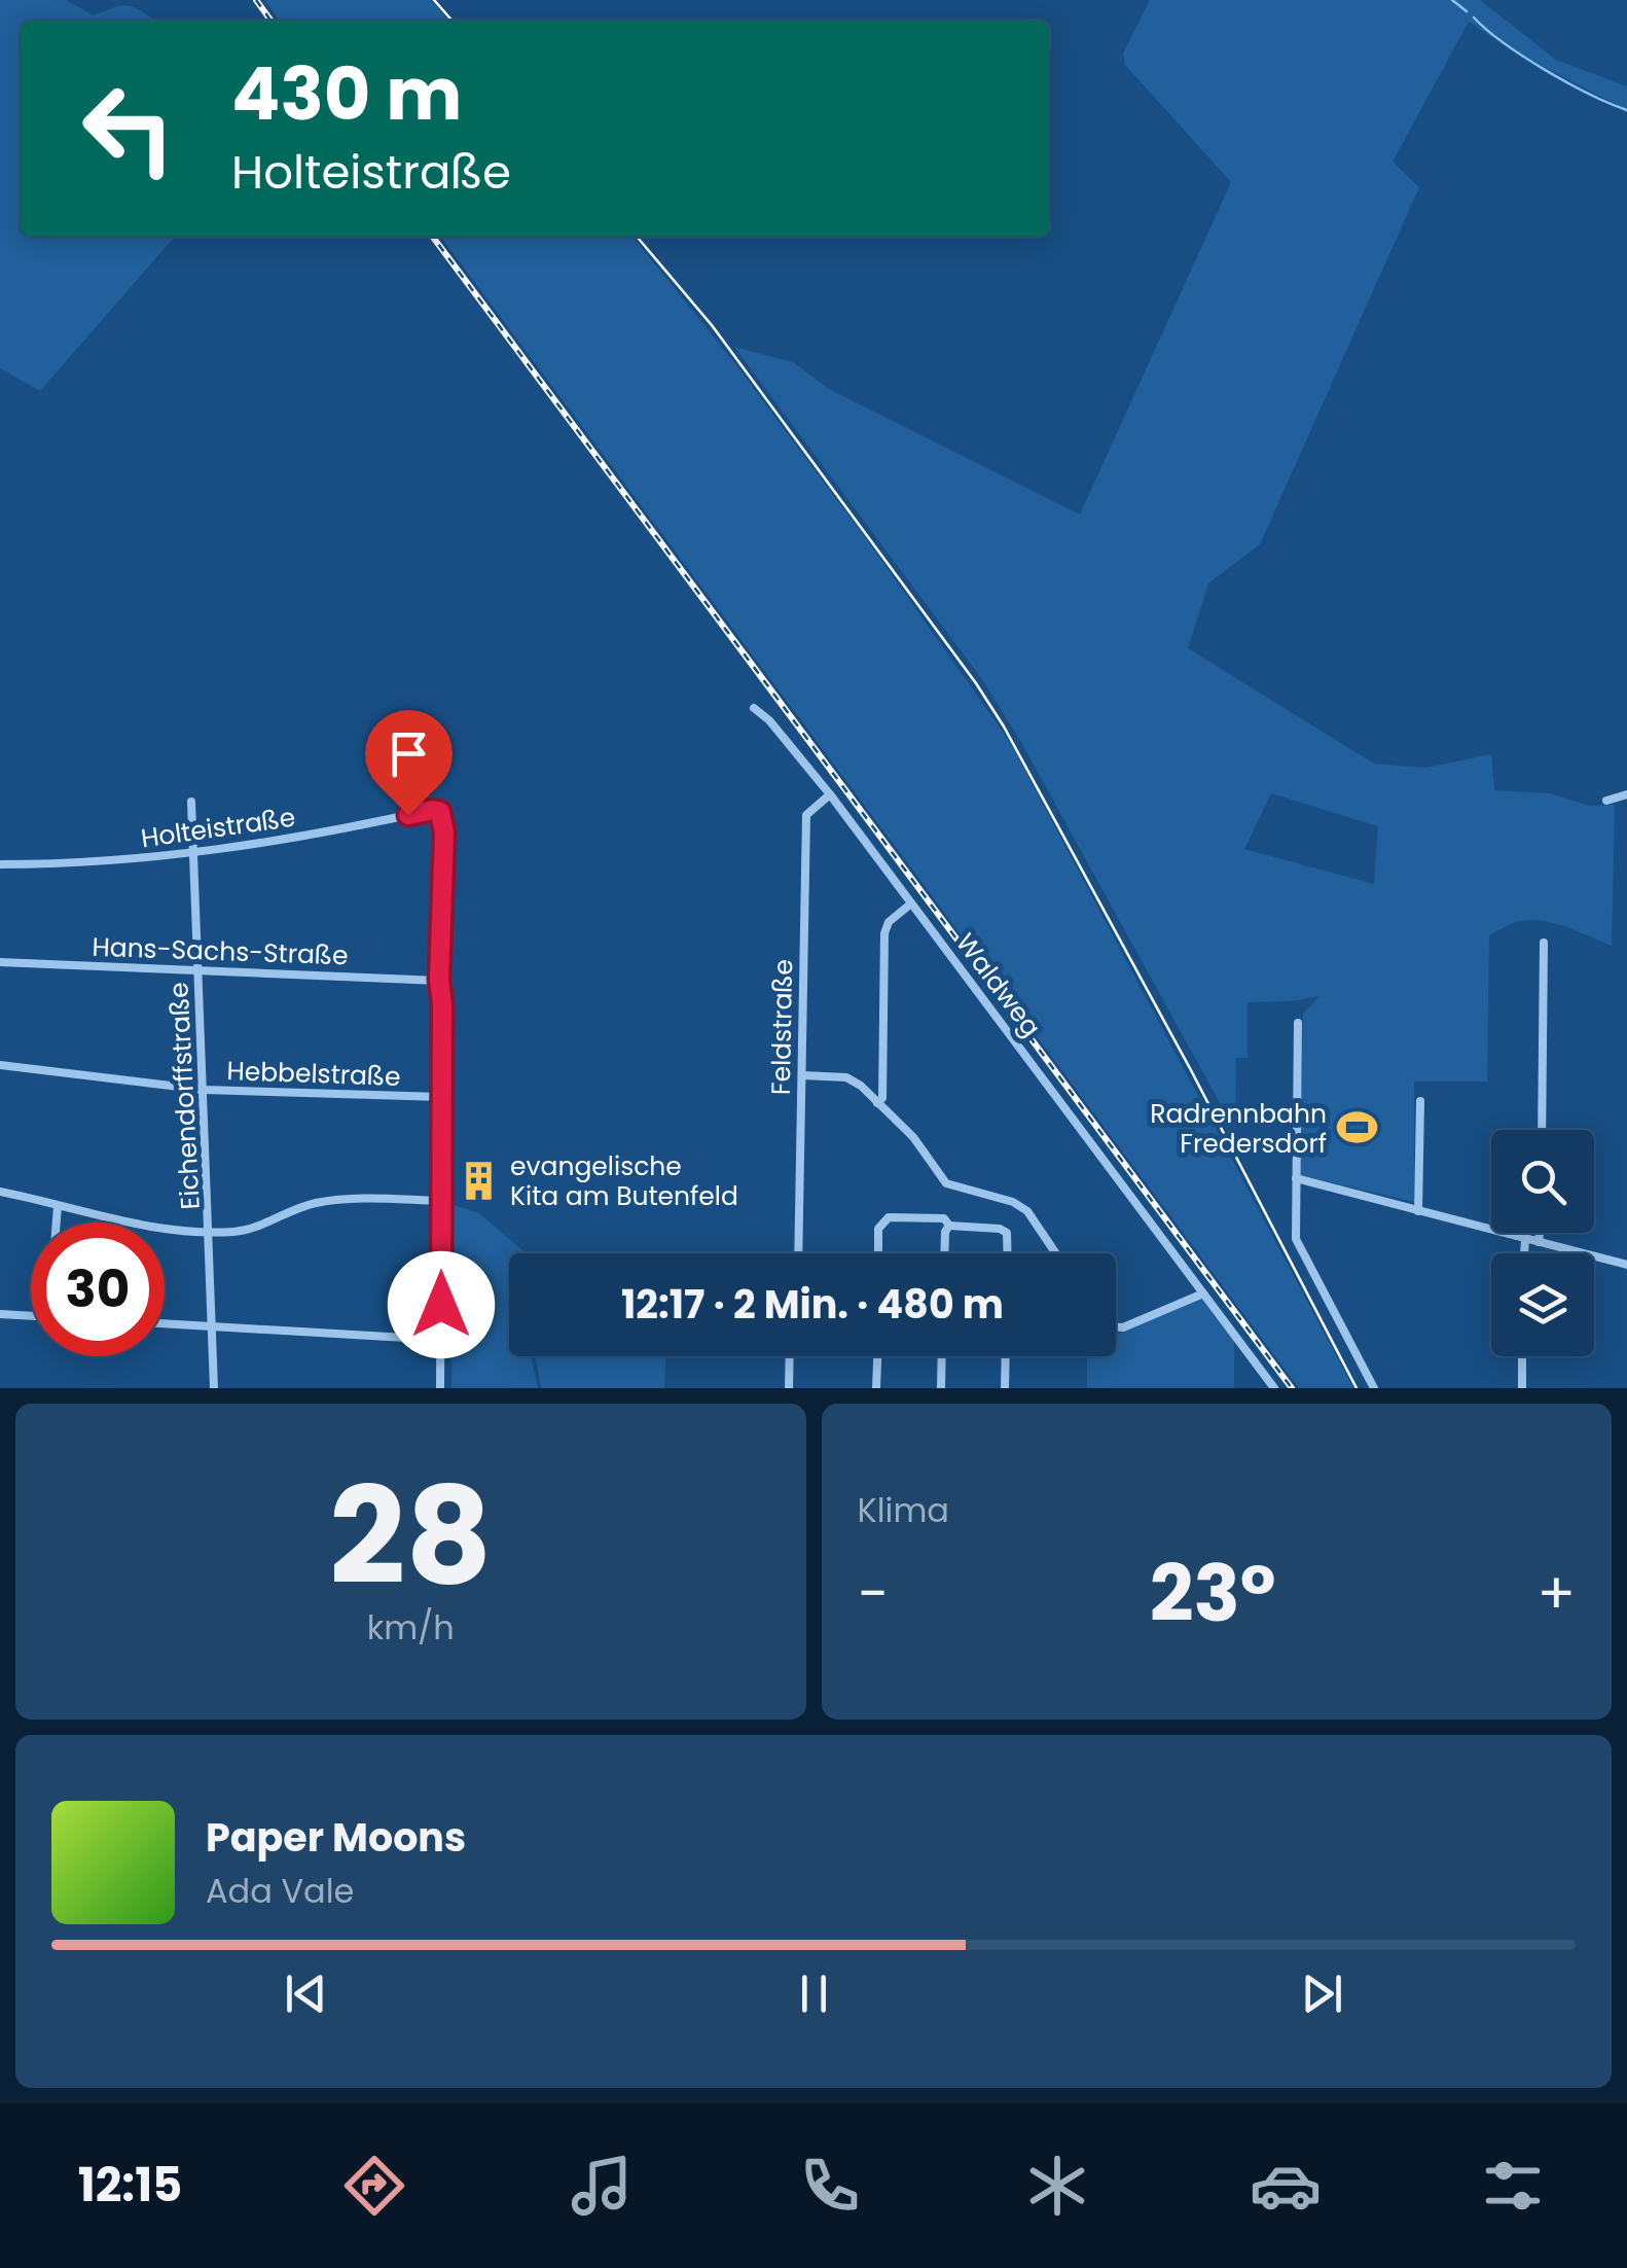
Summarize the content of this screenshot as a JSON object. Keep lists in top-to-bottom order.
{
  "streets": {
    "street": [
      "Holteistraße",
      "Hans-Sachs-Straße",
      "Waldweg",
      "Feldstraße",
      "Hebbelstraße",
      "Eichendorffstraße"
    ]
  },
  "crossings": [
    ["Holteistraße", "Hans-Sachs-Straße"],
    ["Holteistraße", "Eichendorffstraße"],
    ["Hans-Sachs-Straße", "Eichendorffstraße"],
    ["Waldweg", "Feldstraße"],
    ["Hebbelstraße", "Eichendorffstraße"]
  ],
  "places": {
    "sports": ["Radrennbahn Fredersdorf"],
    "building": ["evangelische Kita am Butenfeld"]
  },
  "page": {
    "turn": ["430 m", "Holteistraße"],
    "limit": "30",
    "trip": "12:17 · 2 Min. · 480 m",
    "tile": [
      ["28", "km/h"],
      "Klima"
    ],
    "heat": ["−", "23°", "+"],
    "song": ["Paper Moons", "Ada Vale"],
    "tabs": "12:15"
  }
}
